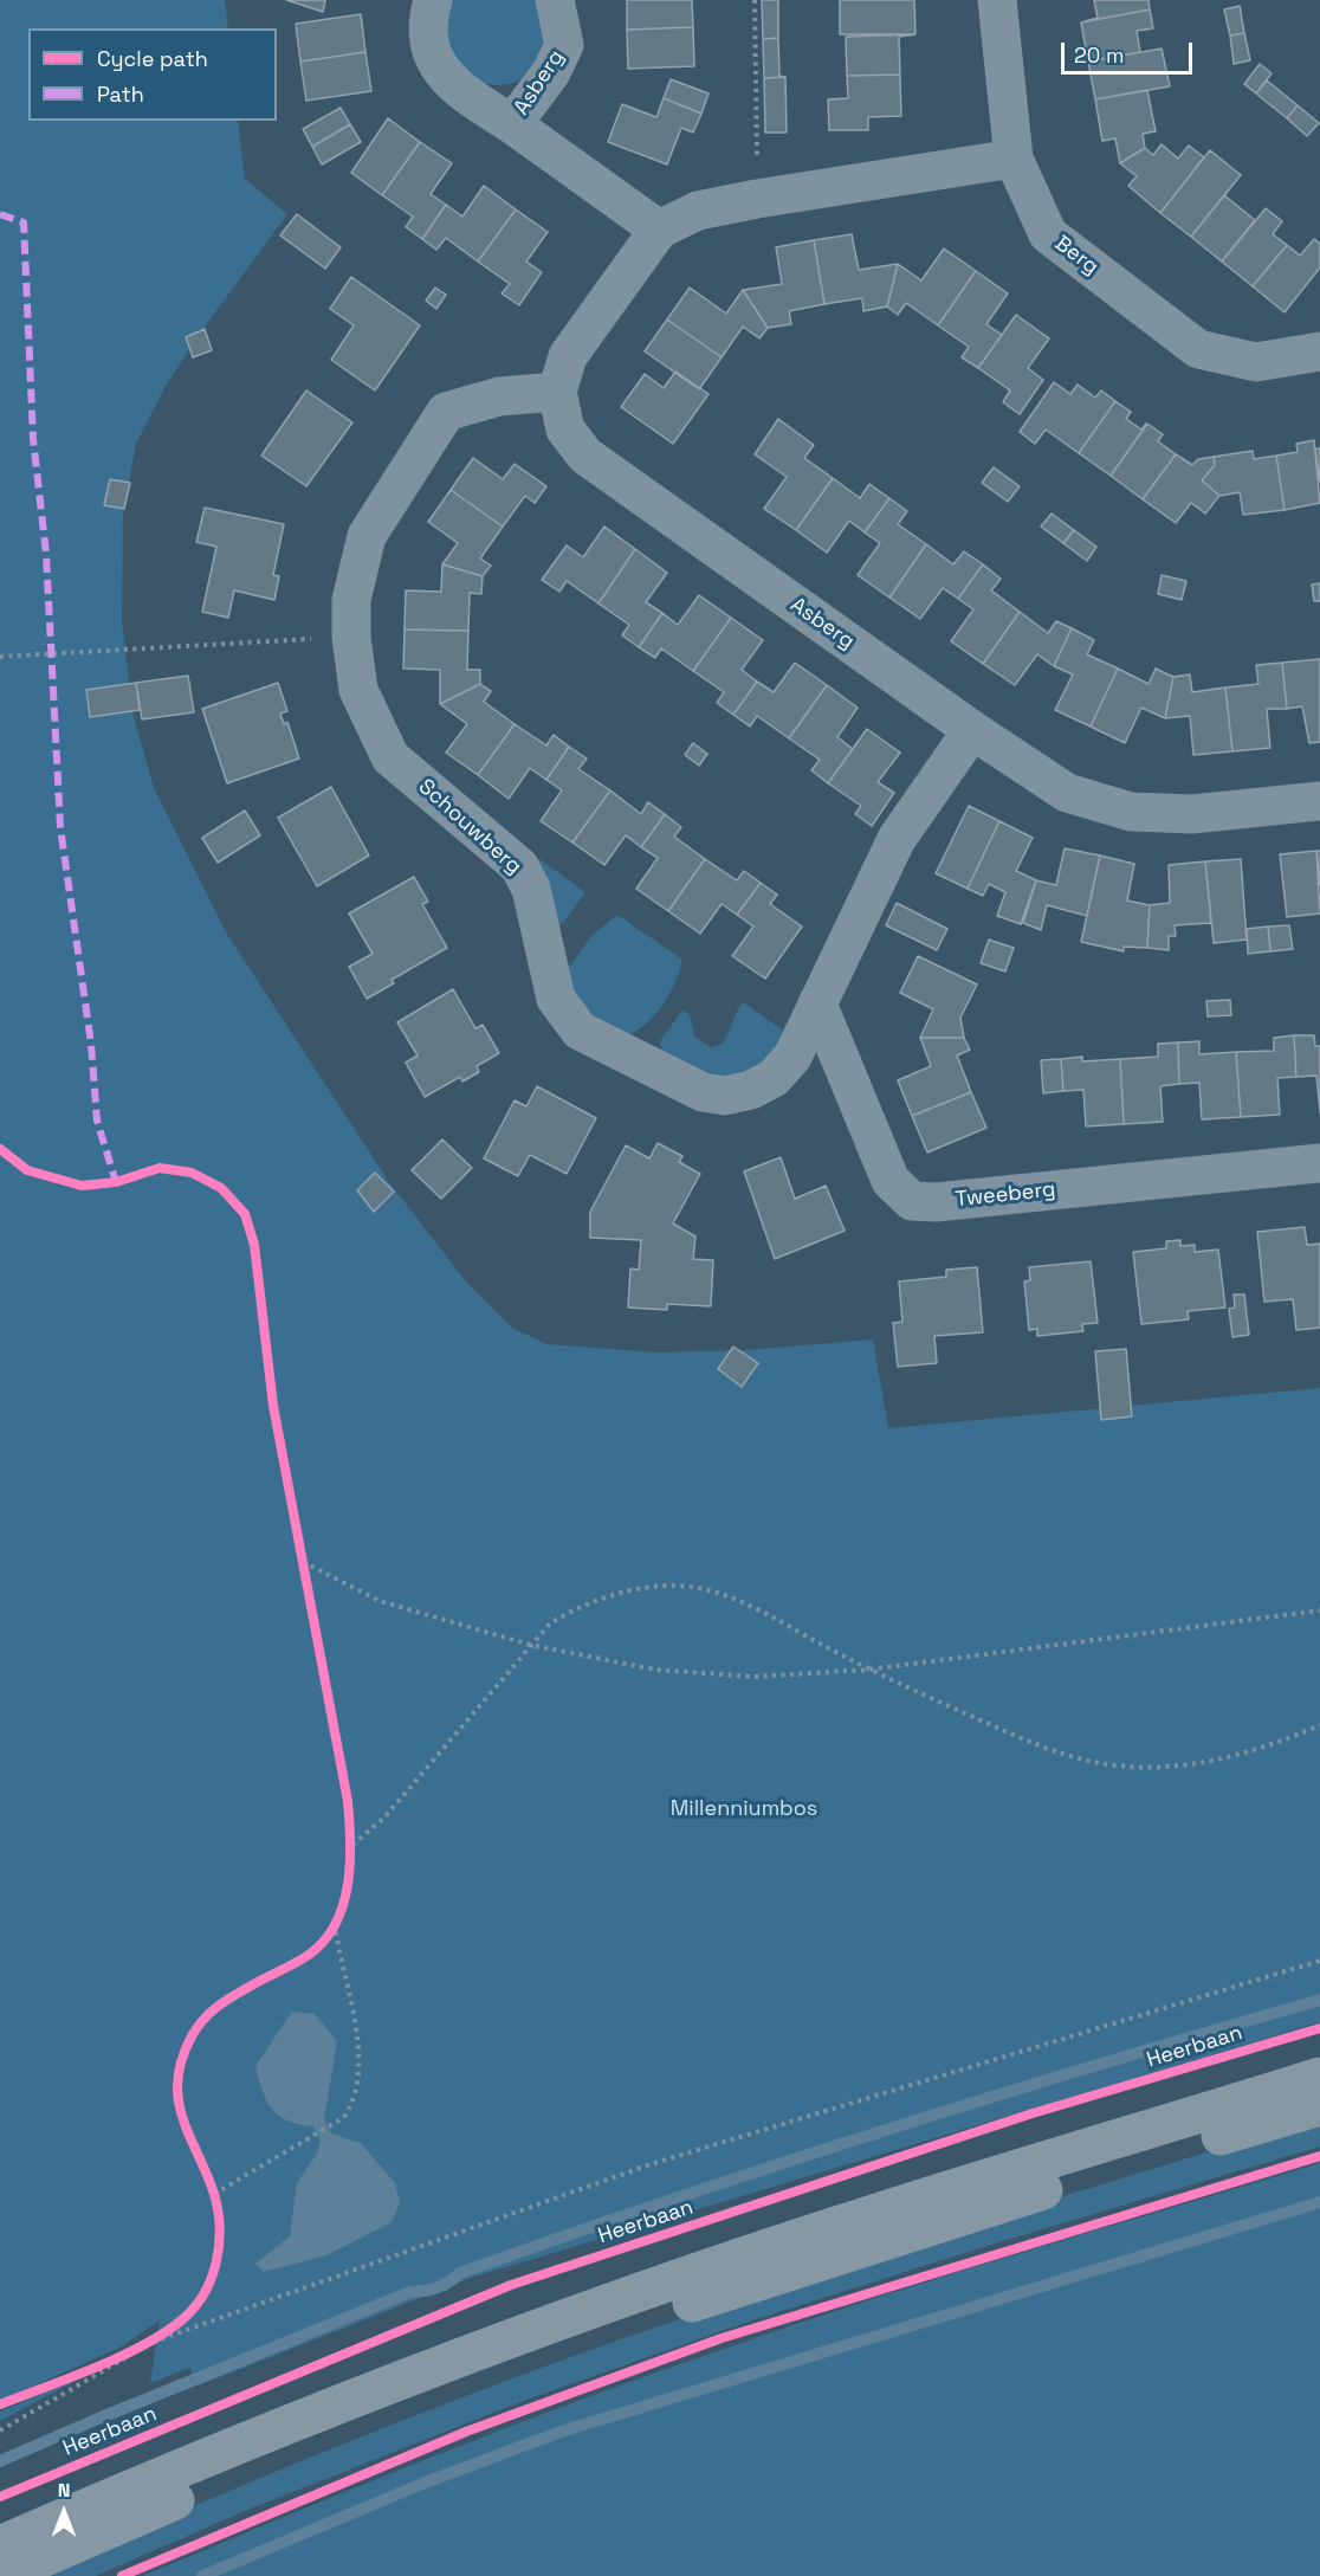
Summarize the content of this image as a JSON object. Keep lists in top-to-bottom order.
{
  "streets": {
    "street": [
      "Asberg",
      "Berg",
      "Schouwberg",
      "Tweeberg"
    ],
    "cycle path": ["Heerbaan"]
  },
  "crossings": [
    ["Asberg", "Berg"],
    ["Asberg", "Schouwberg"],
    ["Schouwberg", "Tweeberg"]
  ],
  "parks": ["Millenniumbos"],
  "legend": ["Cycle path", "Path"],
  "scale_bar": "20 m",
  "north": "top"
}
